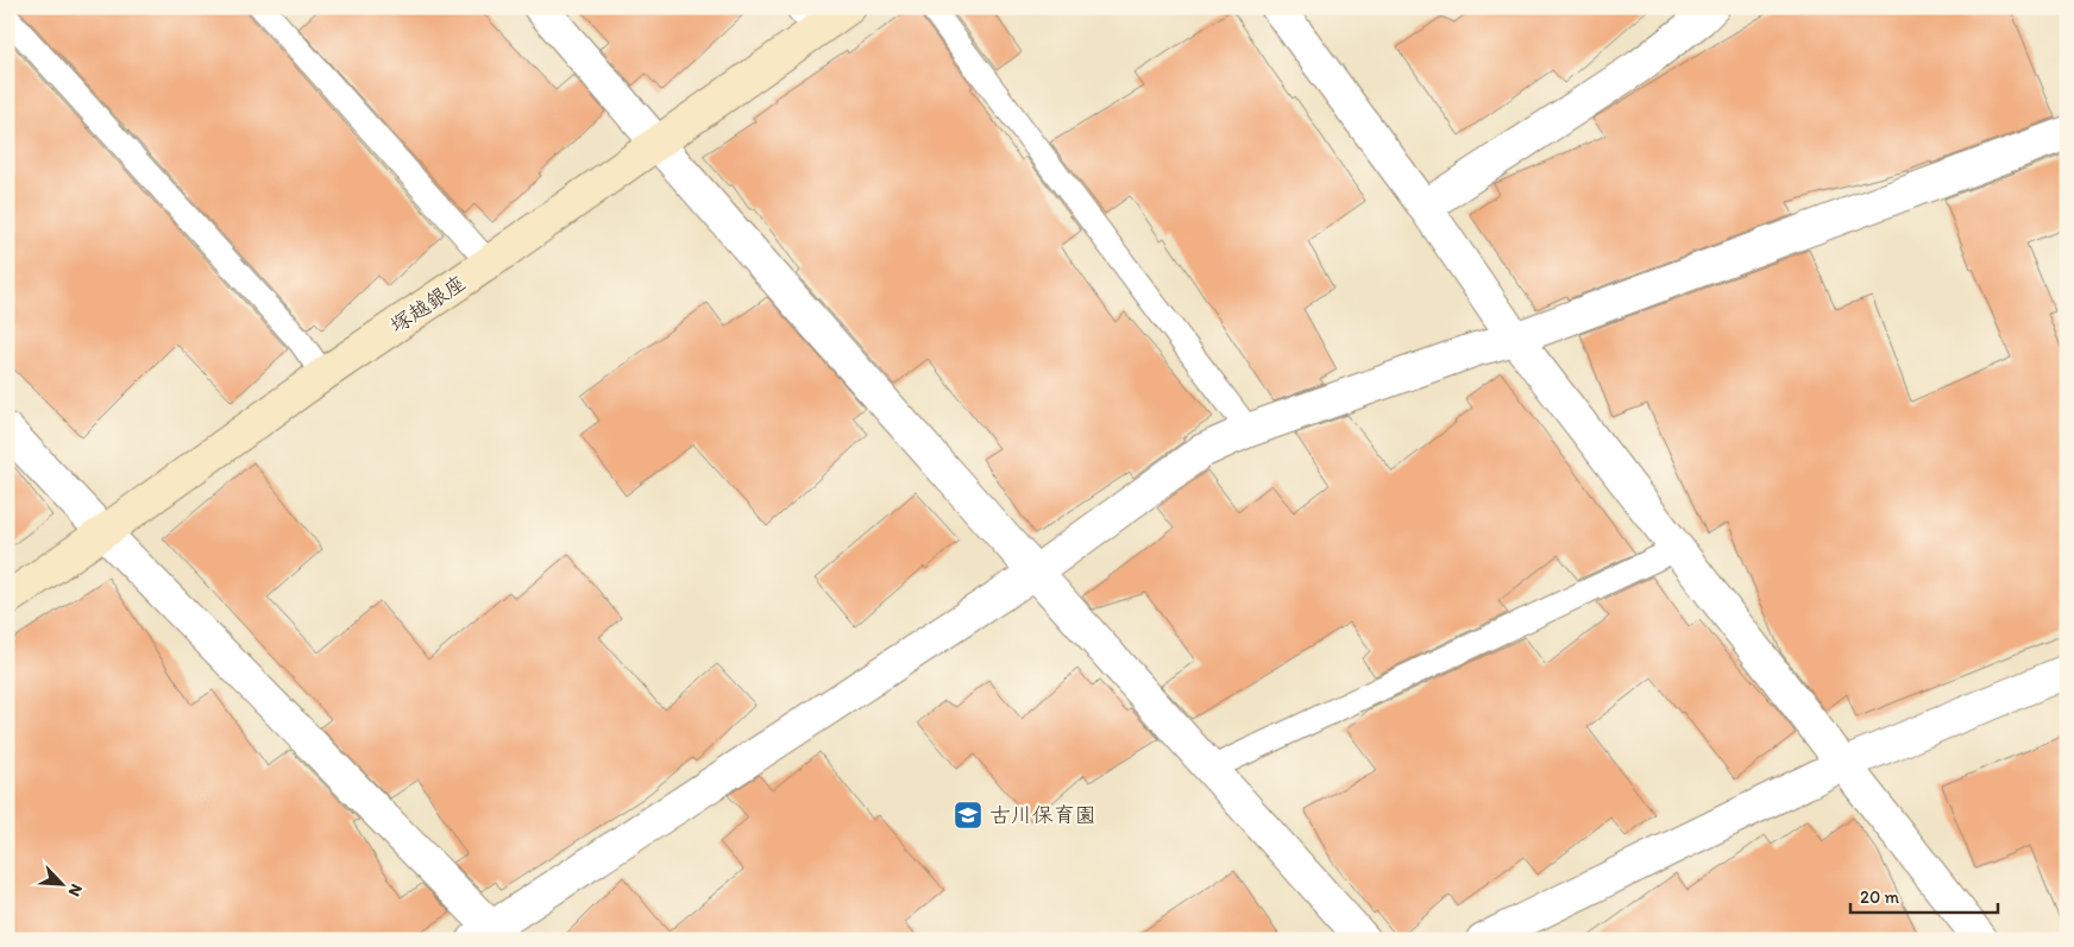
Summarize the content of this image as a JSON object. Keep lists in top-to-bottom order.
{
  "streets": {
    "street": ["塚越銀座"]
  },
  "places": {
    "school or university": ["古川保育園"]
  },
  "scale_bar": "20 m",
  "north": "bottom right"
}
